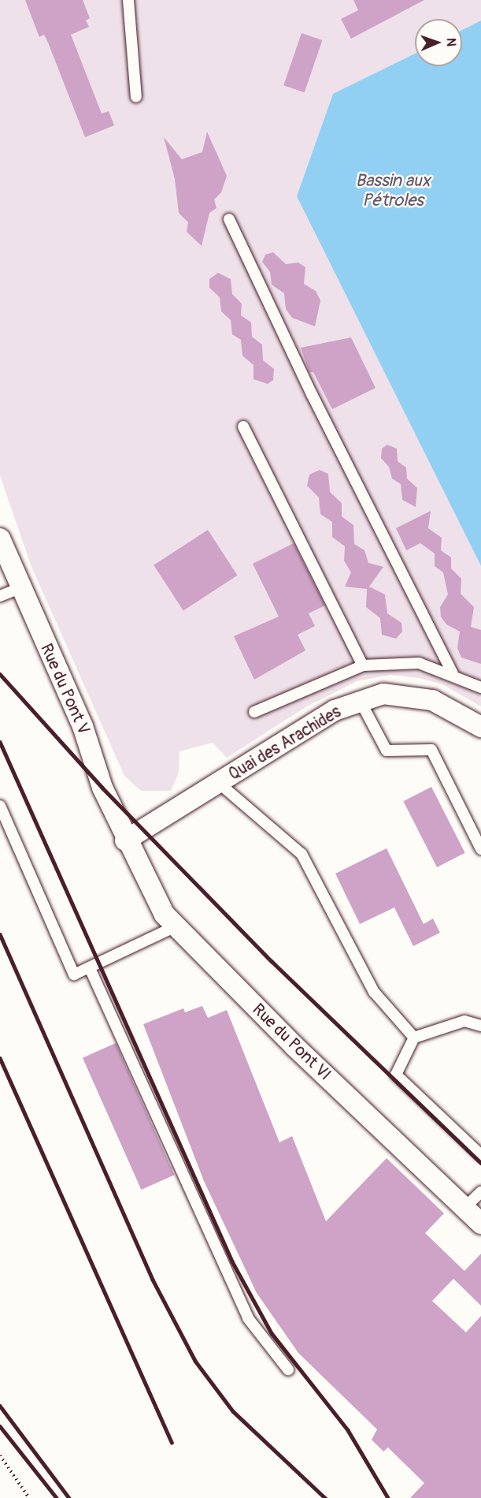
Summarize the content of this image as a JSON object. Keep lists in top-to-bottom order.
{
  "streets": {
    "street": ["Rue du Pont V", "Quai des Arachides", "Rue du Pont VI"]
  },
  "crossings": [
    ["Rue du Pont V", "Quai des Arachides"],
    ["Rue du Pont V", "Rue du Pont VI"],
    ["Quai des Arachides", "Rue du Pont VI"]
  ],
  "water": ["Bassin aux Pétroles"],
  "north": "right"
}
